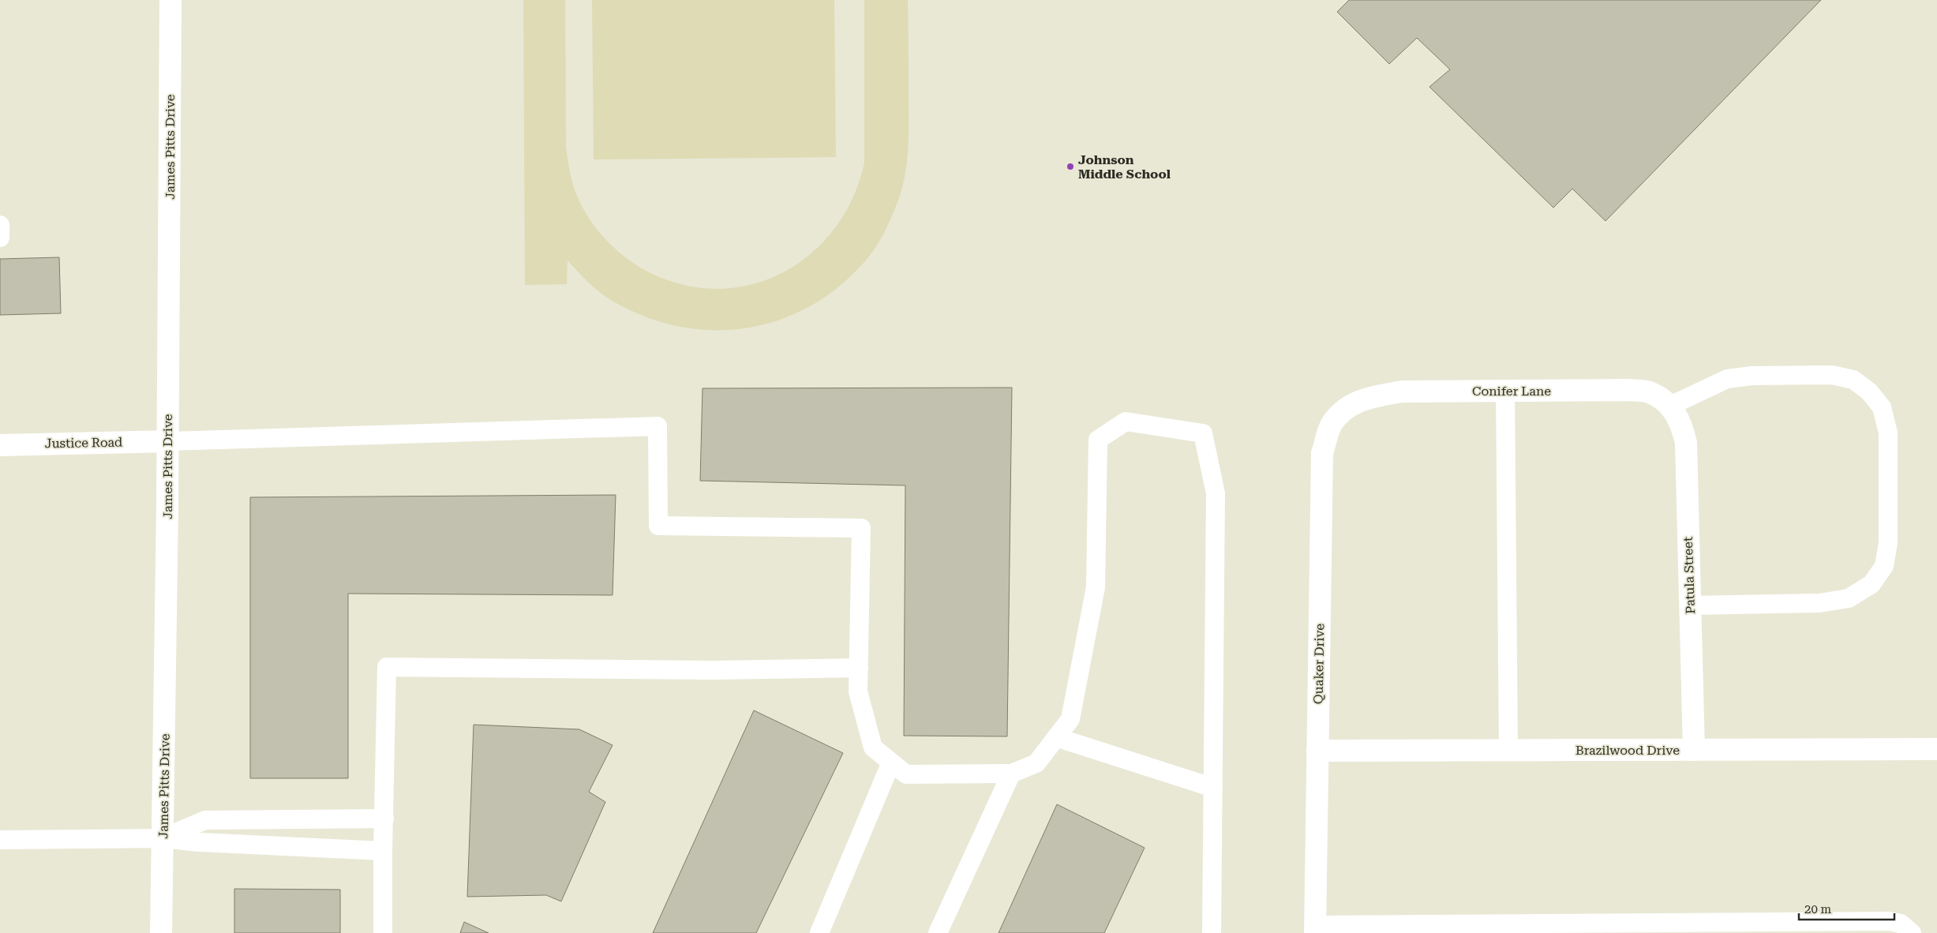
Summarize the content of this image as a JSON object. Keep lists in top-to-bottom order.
{
  "streets": {
    "street": [
      "James Pitts Drive",
      "Conifer Lane",
      "Justice Road",
      "Patula Street",
      "Quaker Drive",
      "Brazilwood Drive"
    ]
  },
  "crossings": [
    ["James Pitts Drive", "Justice Road"],
    ["Conifer Lane", "Patula Street"],
    ["Conifer Lane", "Quaker Drive"],
    ["Patula Street", "Brazilwood Drive"],
    ["Quaker Drive", "Brazilwood Drive"]
  ],
  "places": ["Johnson Middle School"],
  "scale_bar": "20 m"
}
